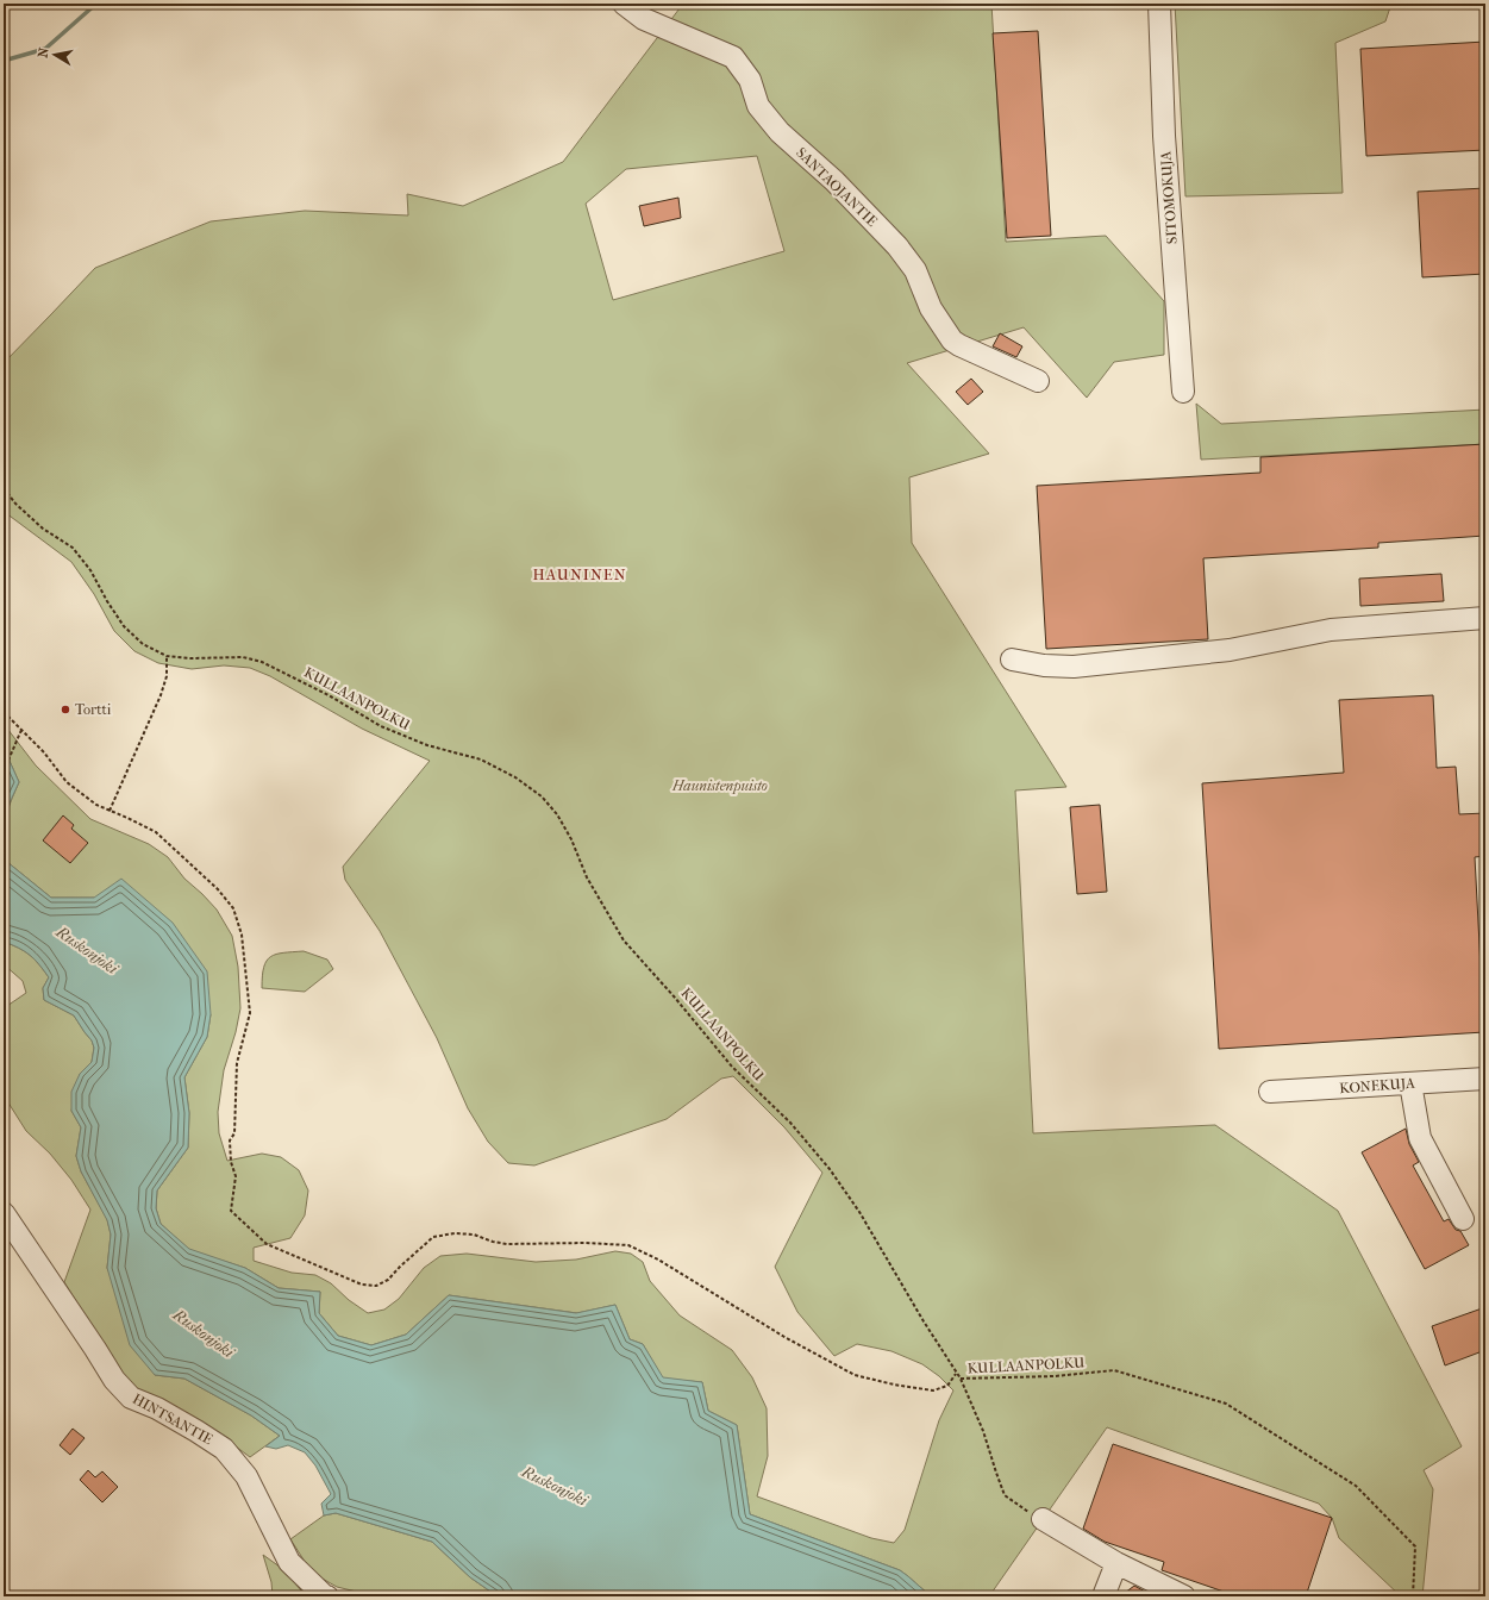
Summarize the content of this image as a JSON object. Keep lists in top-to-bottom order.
{
  "streets": {
    "street": [
      "SANTAOJANTIE",
      "SITOMOKUJA",
      "KONEKUJA",
      "HINTSANTIE"
    ],
    "path": ["KULLAANPOLKU"]
  },
  "districts": ["HAUNINEN"],
  "water": ["Ruskonjoki"],
  "parks": ["Haunistenpuisto"],
  "places": ["Tortti"],
  "north": "left"
}
